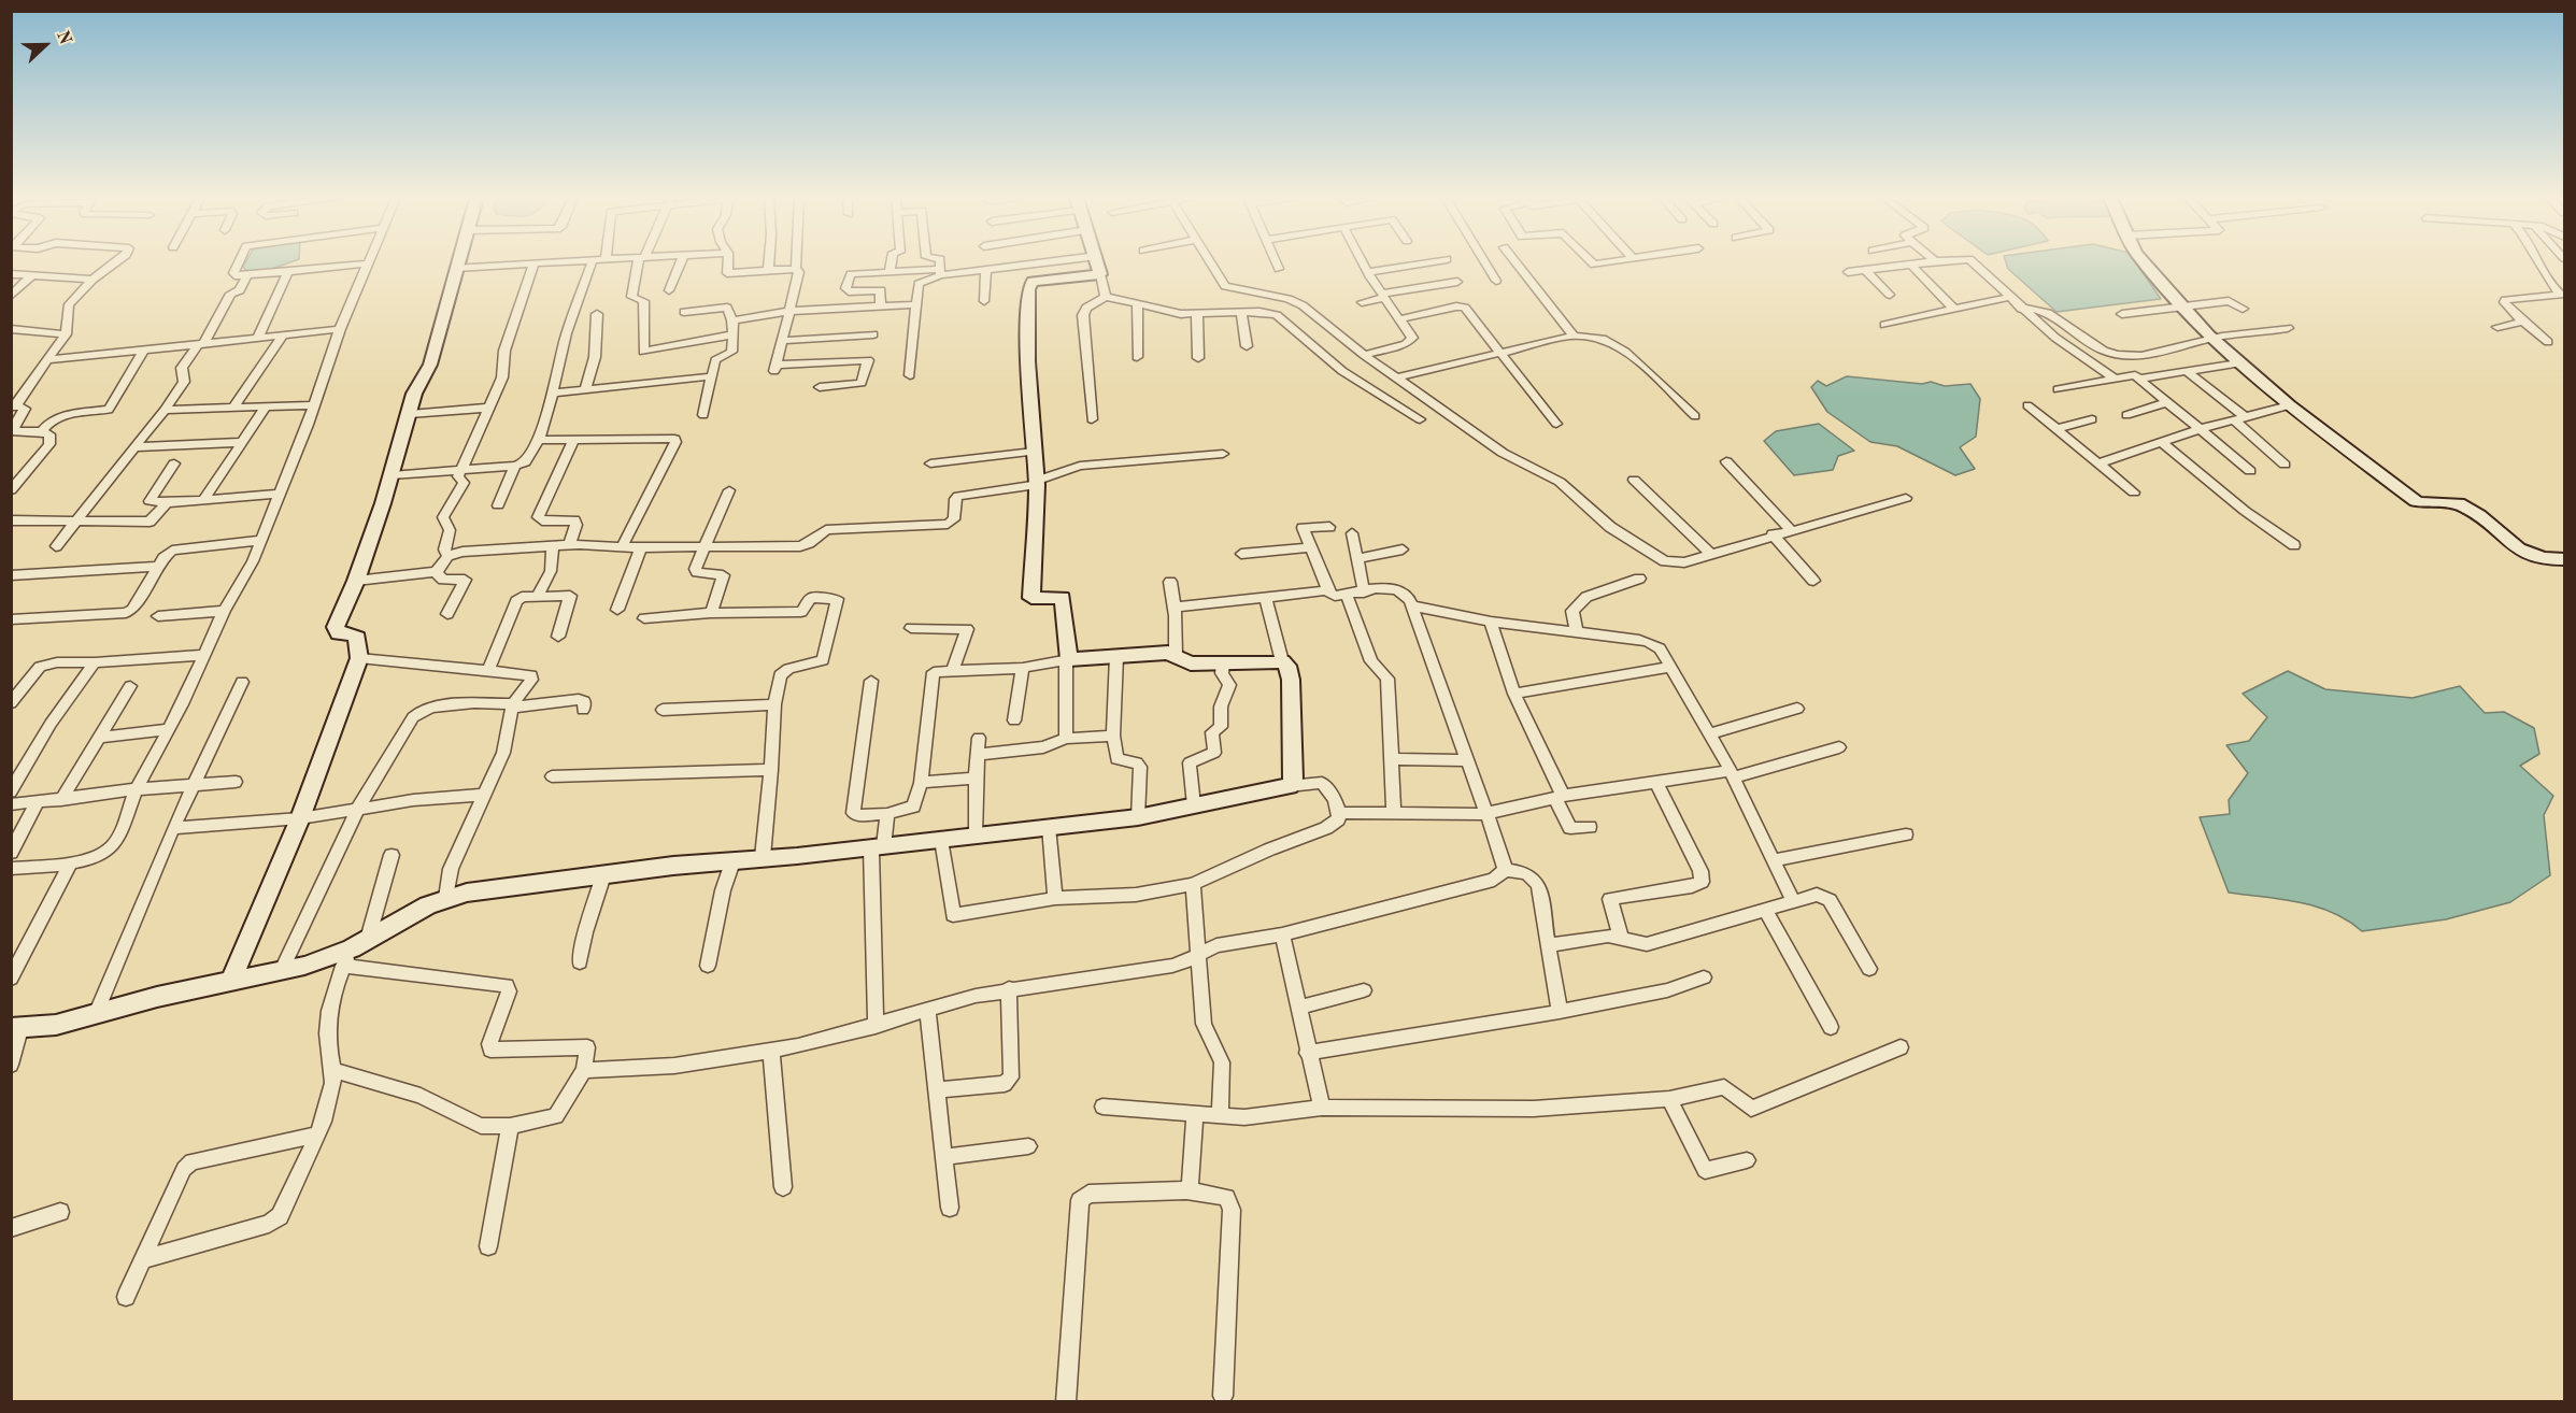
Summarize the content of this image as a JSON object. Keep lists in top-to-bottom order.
{
  "north": "right"
}
